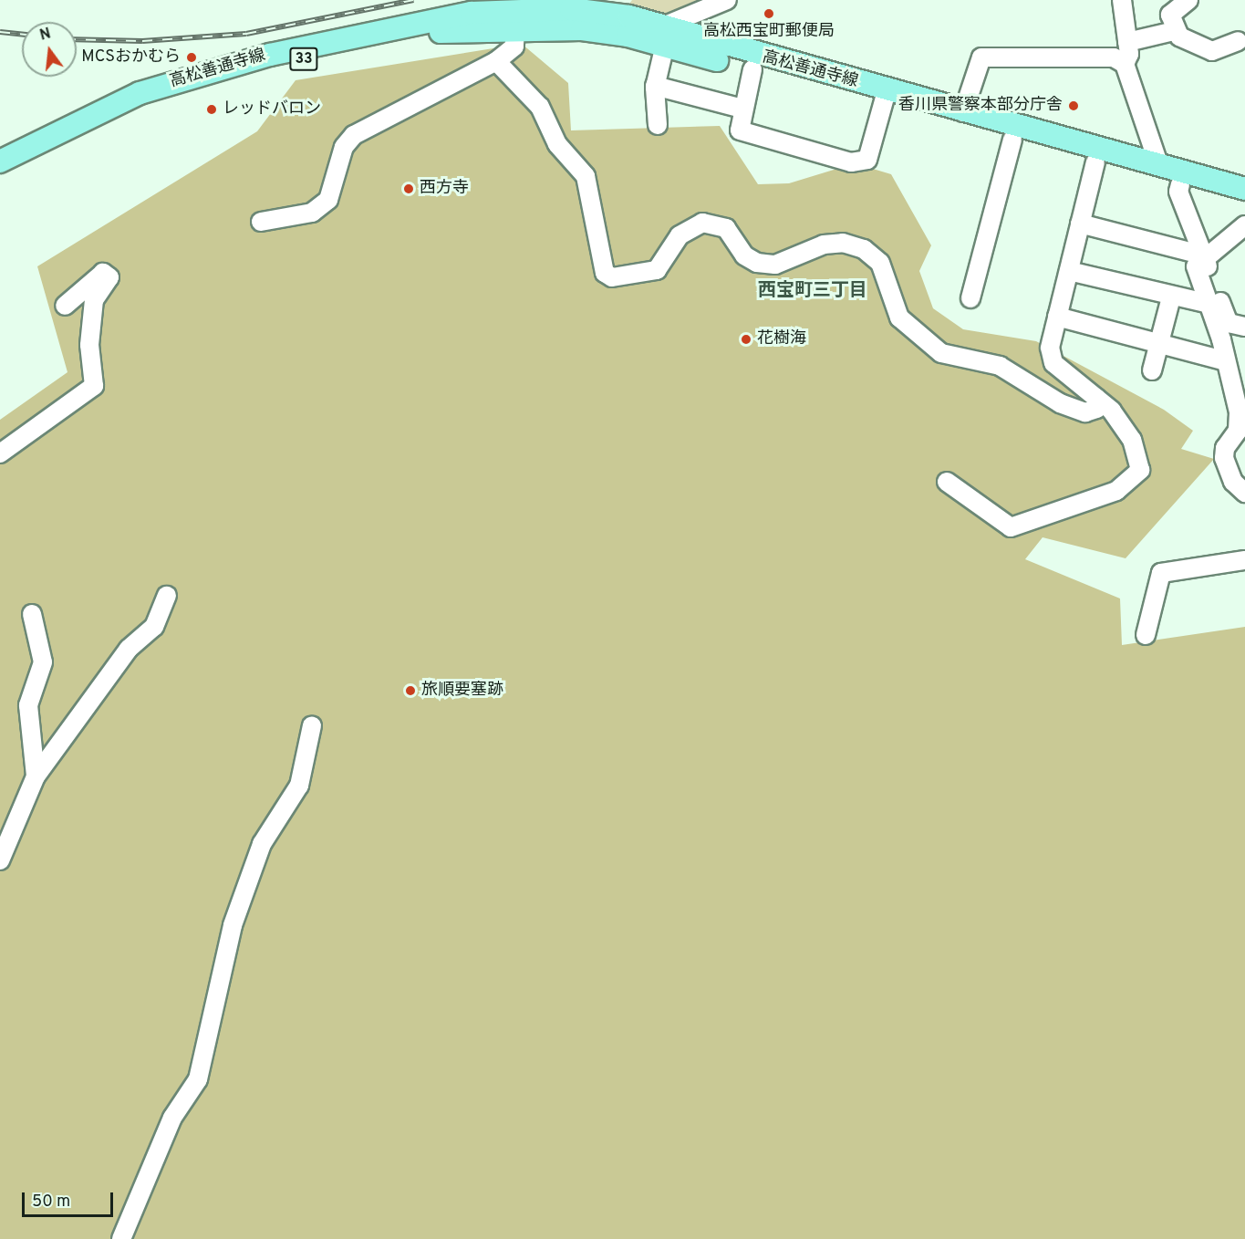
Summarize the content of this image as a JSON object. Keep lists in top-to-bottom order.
{
  "streets": {
    "main road": ["33", "高松善通寺線"]
  },
  "districts": ["西宝町三丁目"],
  "places": [
    "高松西宝町郵便局",
    "MCSおかむら",
    "香川県警察本部分庁舎",
    "レッドバロン",
    "西方寺",
    "花樹海",
    "旅順要塞跡"
  ],
  "scale_bar": "50 m",
  "north": "top"
}
